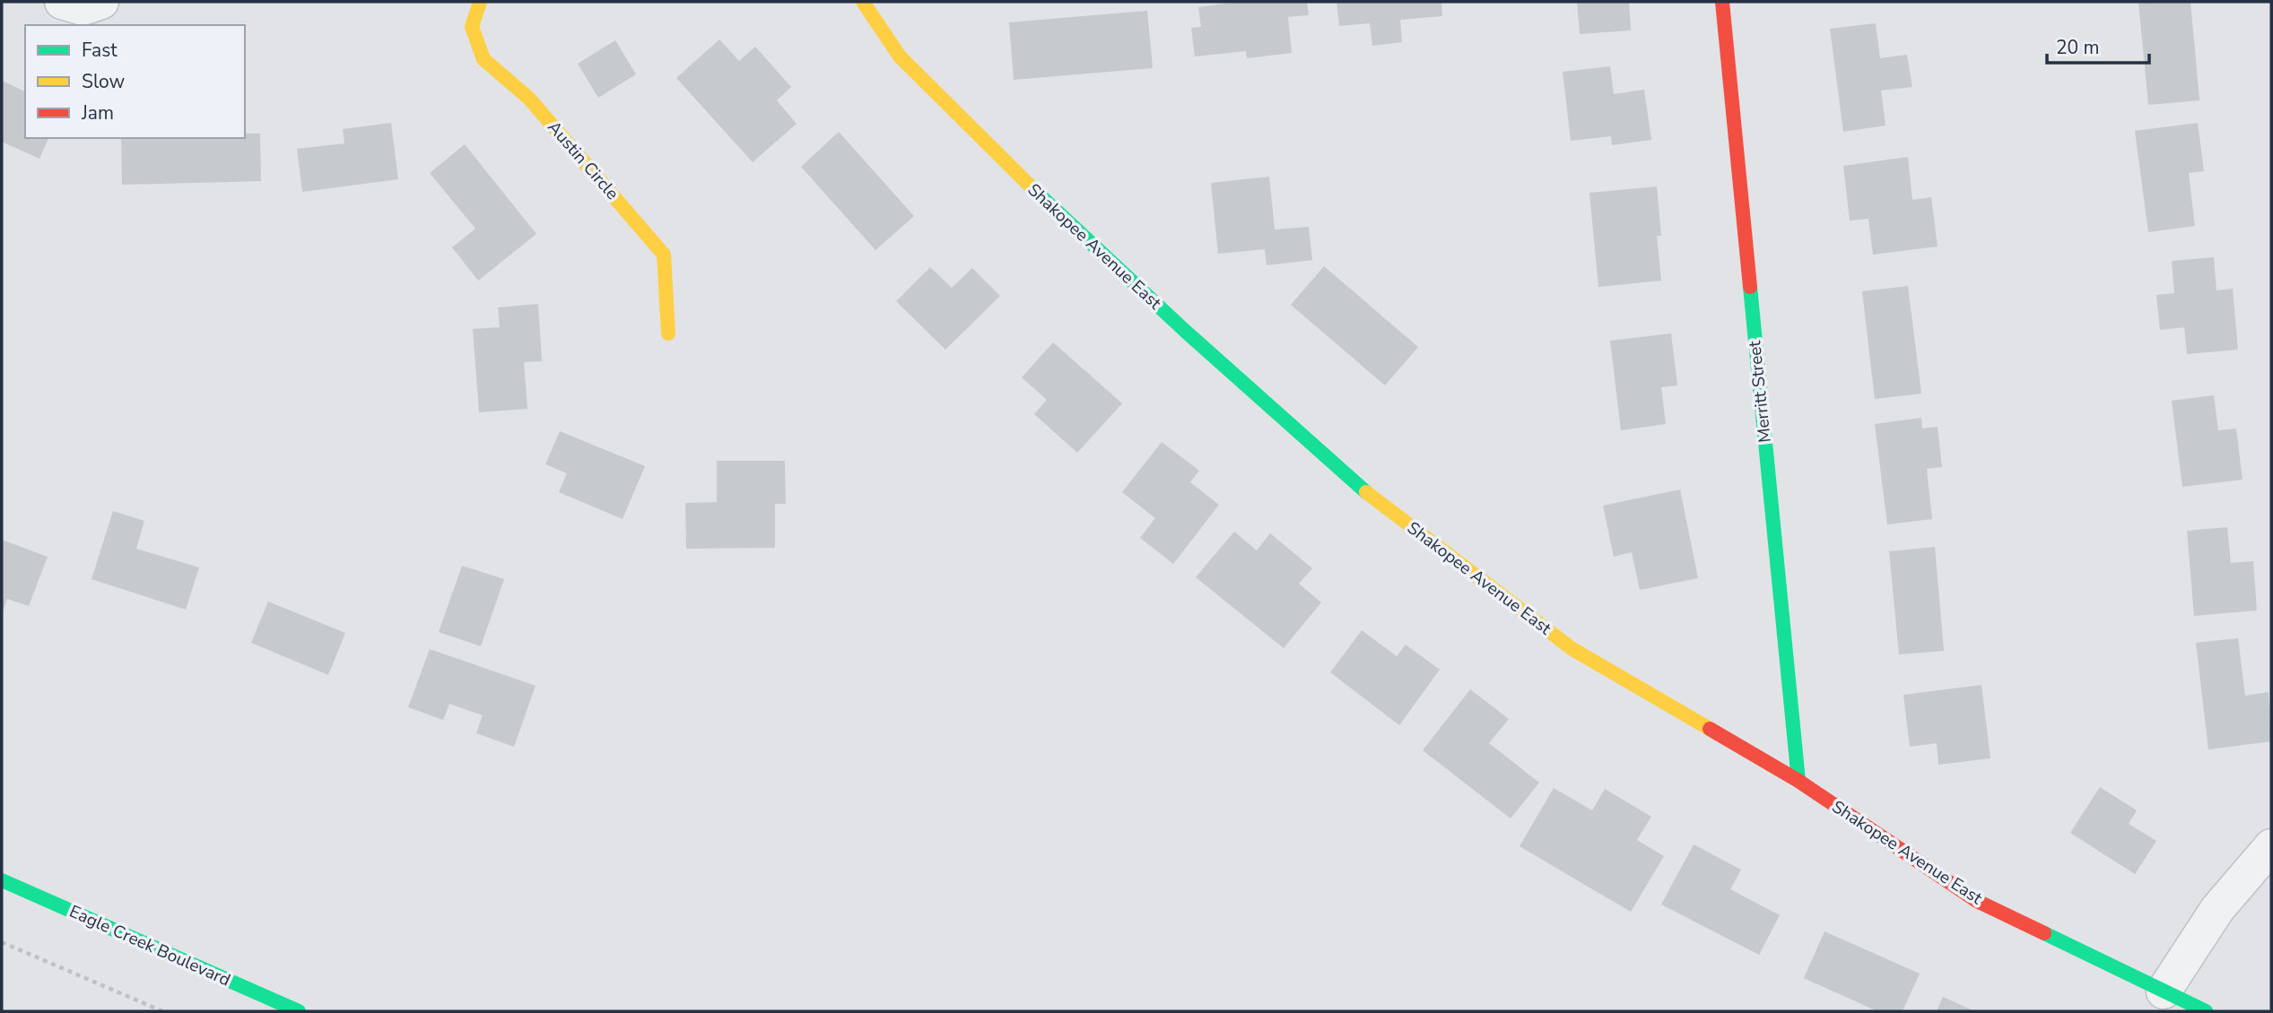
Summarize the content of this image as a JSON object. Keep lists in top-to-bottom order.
{
  "streets": {
    "street": [
      "Austin Circle",
      "Shakopee Avenue East",
      "Merritt Street",
      "Eagle Creek Boulevard"
    ]
  },
  "crossings": [
    ["Shakopee Avenue East", "Merritt Street"]
  ],
  "legend": ["Fast", "Slow", "Jam"],
  "scale_bar": "20 m"
}
